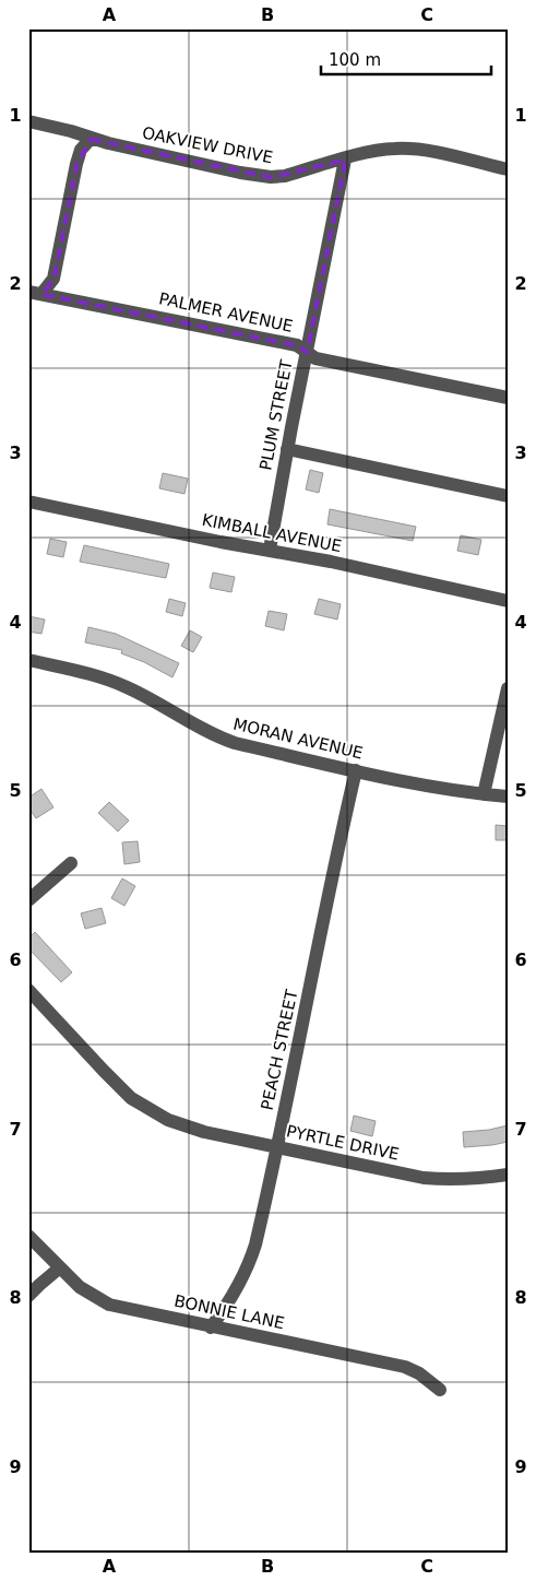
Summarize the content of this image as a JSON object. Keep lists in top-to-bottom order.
{
  "streets": {
    "street": [
      "OAKVIEW DRIVE",
      "PALMER AVENUE",
      "PLUM STREET",
      "KIMBALL AVENUE",
      "MORAN AVENUE",
      "PEACH STREET",
      "PYRTLE DRIVE",
      "BONNIE LANE"
    ]
  },
  "crossings": [
    ["OAKVIEW DRIVE", "PLUM STREET"],
    ["PALMER AVENUE", "PLUM STREET"],
    ["PLUM STREET", "KIMBALL AVENUE"],
    ["MORAN AVENUE", "PEACH STREET"],
    ["PEACH STREET", "PYRTLE DRIVE"],
    ["PEACH STREET", "BONNIE LANE"]
  ],
  "scale_bar": "100 m",
  "grid": {
    "columns": ["A", "B", "C"],
    "rows": [
      "1",
      "2",
      "3",
      "4",
      "5",
      "6",
      "7",
      "8",
      "9"
    ]
  }
}
